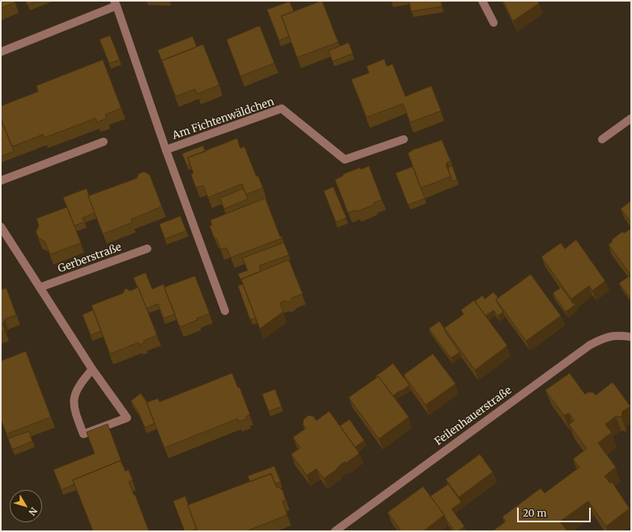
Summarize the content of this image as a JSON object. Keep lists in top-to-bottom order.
{
  "streets": {
    "street": ["Am Fichtenwäldchen", "Gerberstraße", "Feilenhauerstraße"]
  },
  "scale_bar": "20 m",
  "north": "bottom right"
}
